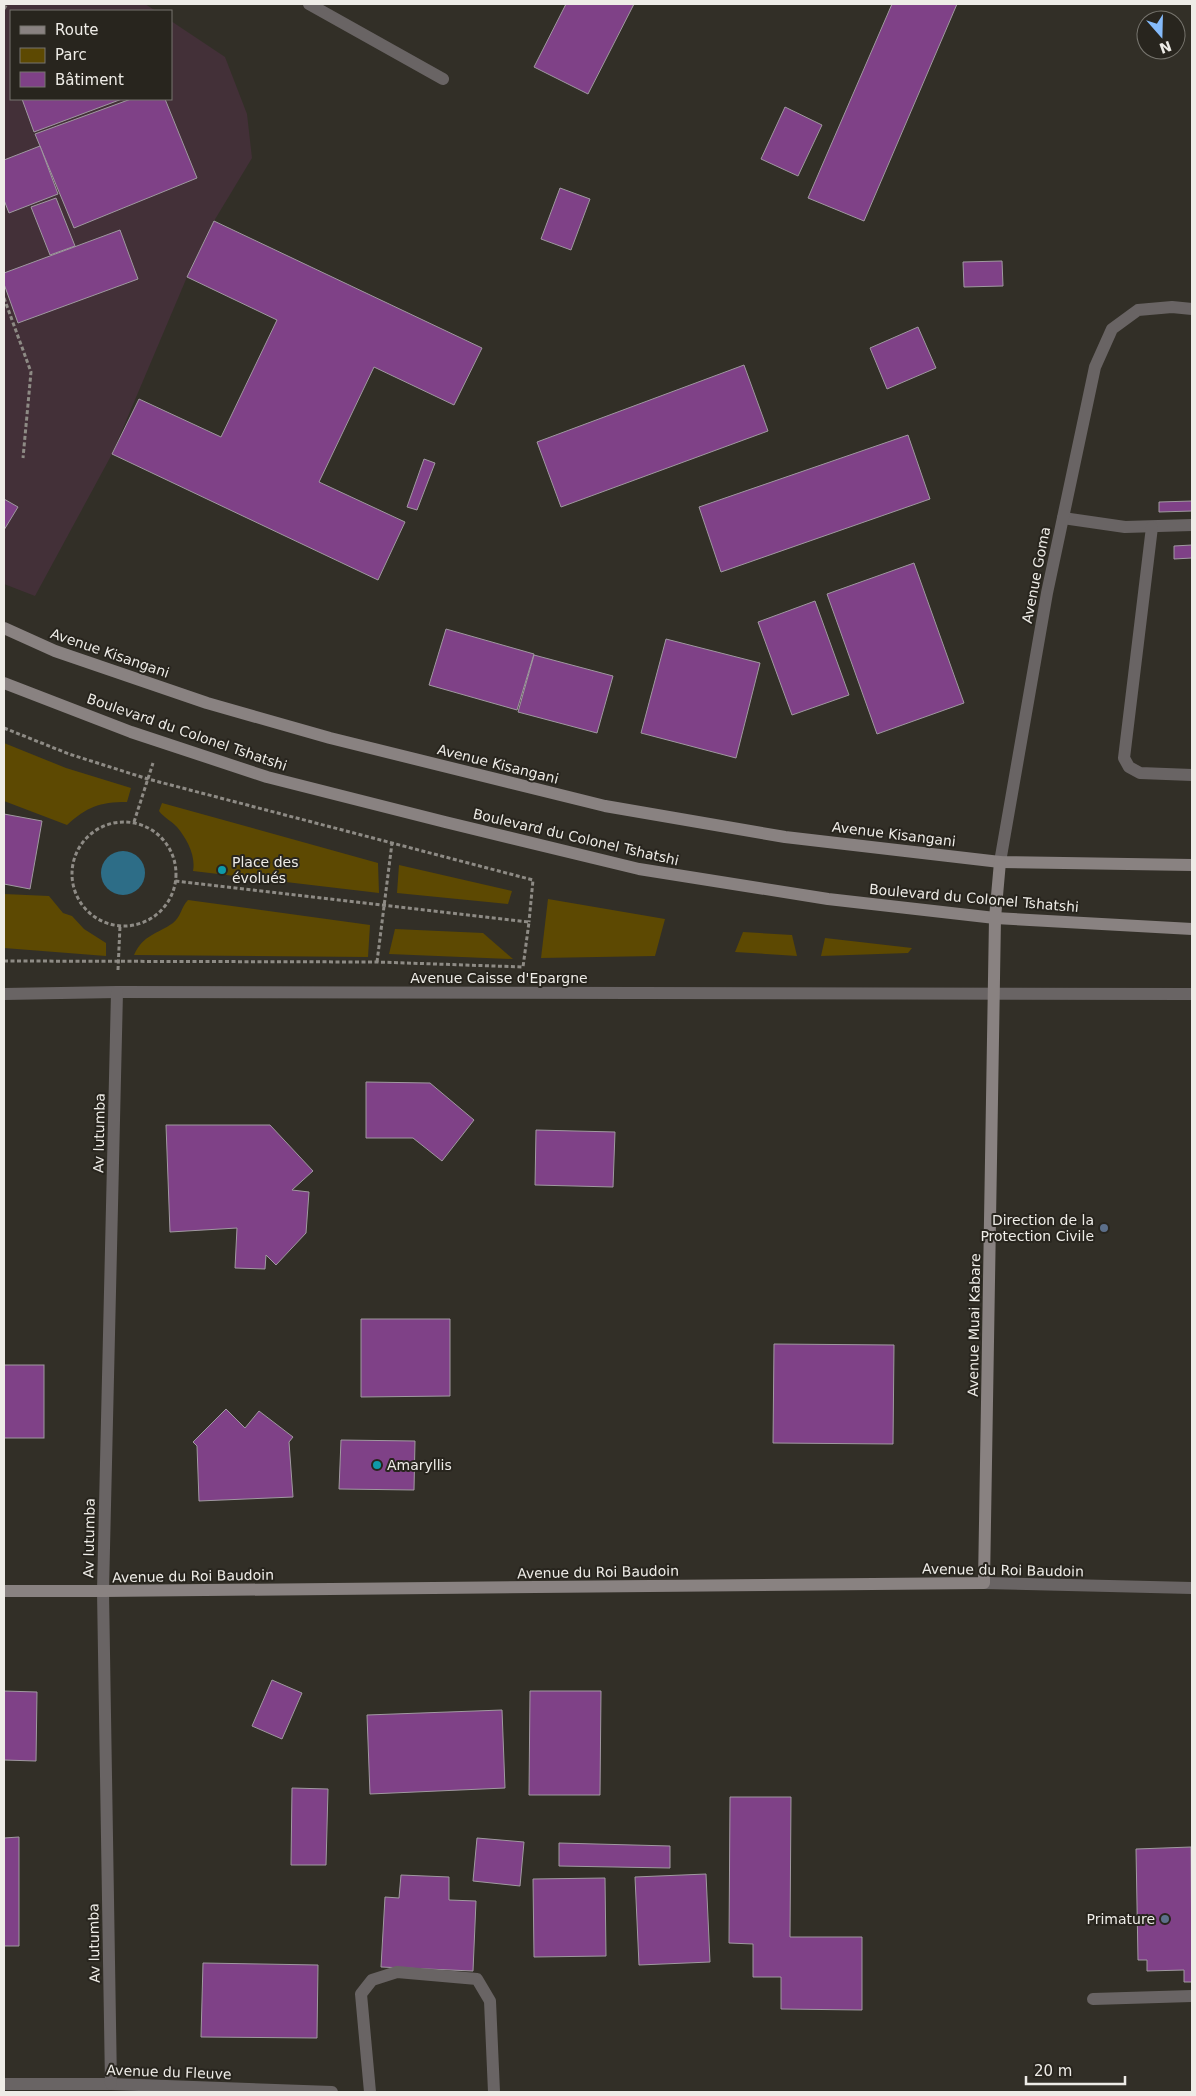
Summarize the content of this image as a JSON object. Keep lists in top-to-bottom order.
{
  "streets": {
    "street": [
      "Avenue Goma",
      "Avenue Kisangani",
      "Boulevard du Colonel Tshatshi",
      "Avenue Caisse d'Epargne",
      "Av lutumba",
      "Avenue Muai Kabare",
      "Avenue du Roi Baudoin",
      "Avenue du Fleuve"
    ]
  },
  "crossings": [
    ["Avenue Goma", "Avenue Kisangani"],
    ["Avenue Goma", "Boulevard du Colonel Tshatshi"],
    ["Avenue Goma", "Avenue Muai Kabare"],
    ["Boulevard du Colonel Tshatshi", "Avenue Muai Kabare"],
    ["Avenue Caisse d'Epargne", "Av lutumba"],
    ["Avenue Caisse d'Epargne", "Avenue Muai Kabare"],
    ["Av lutumba", "Avenue du Roi Baudoin"],
    ["Av lutumba", "Avenue du Fleuve"],
    ["Avenue Muai Kabare", "Avenue du Roi Baudoin"]
  ],
  "places": [
    "Place des évolués",
    "Direction de la Protection Civile",
    "Amaryllis",
    "Primature"
  ],
  "legend": ["Route", "Parc", "Bâtiment"],
  "scale_bar": "20 m",
  "north": "bottom"
}
